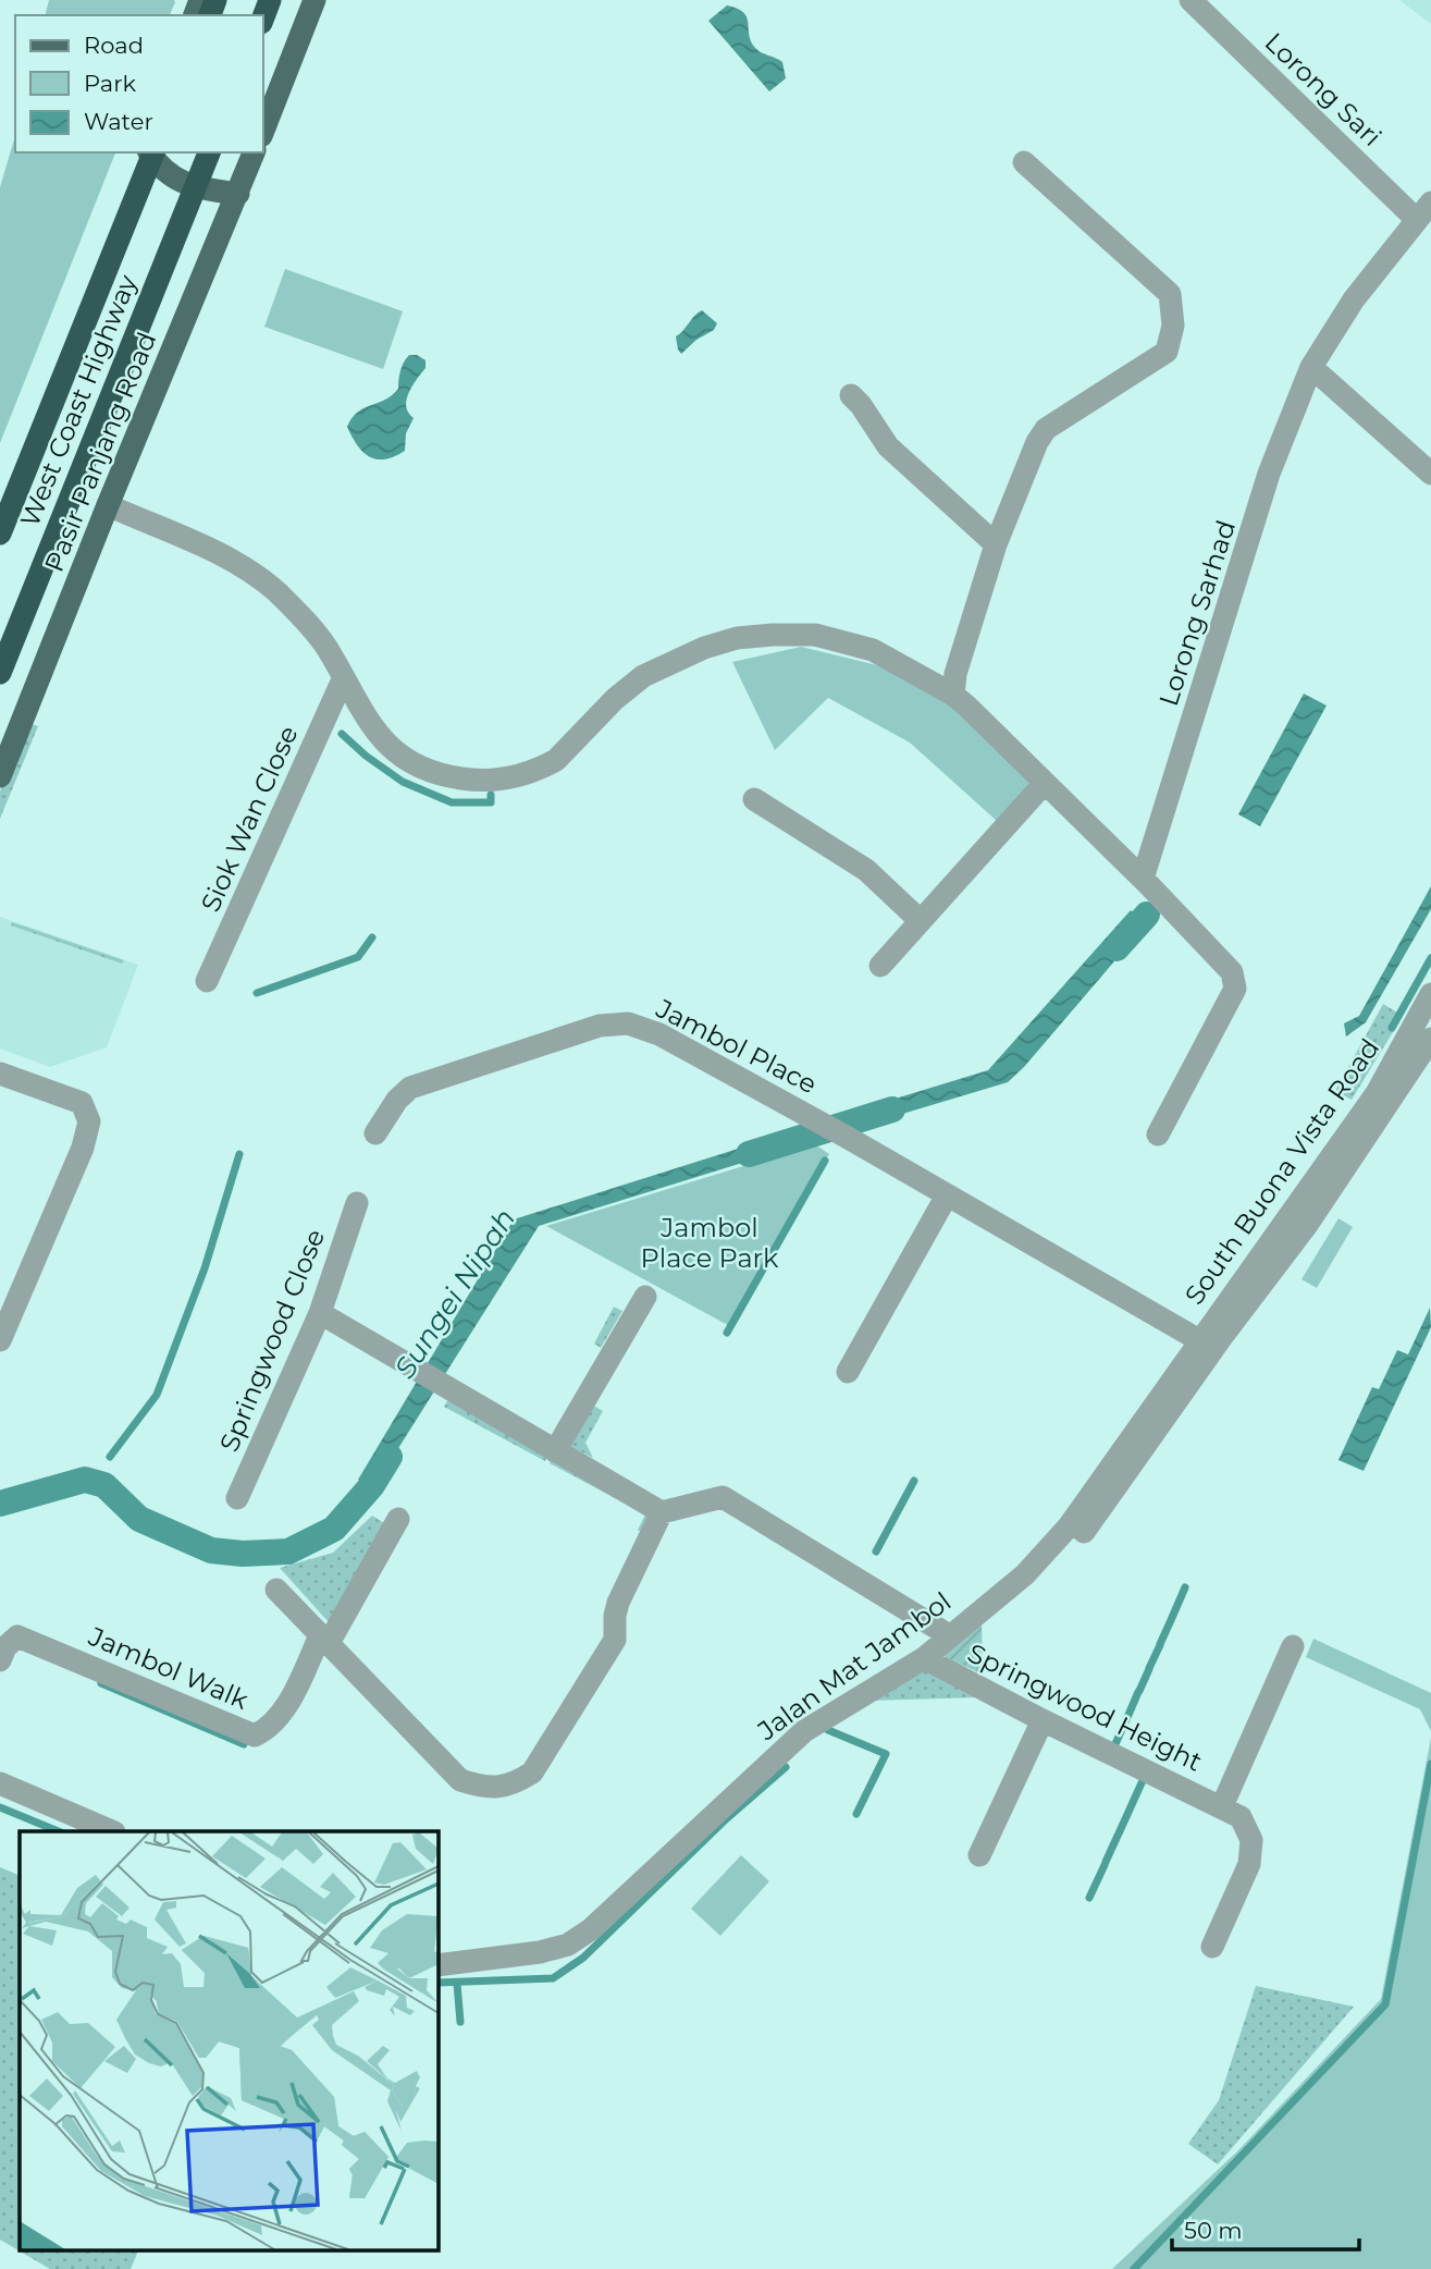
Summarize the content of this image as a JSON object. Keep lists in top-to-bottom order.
{
  "streets": {
    "highway": ["West Coast Highway"],
    "main road": ["Pasir Panjang Road"],
    "street": [
      "Lorong Sari",
      "Lorong Sarhad",
      "Siok Wan Close",
      "Jambol Place",
      "South Buona Vista Road",
      "Springwood Close",
      "Jalan Mat Jambol",
      "Jambol Walk",
      "Springwood Height"
    ]
  },
  "crossings": [
    ["Lorong Sari", "Lorong Sarhad"],
    ["Jambol Place", "South Buona Vista Road"],
    ["Jambol Place", "Jalan Mat Jambol"],
    ["South Buona Vista Road", "Jalan Mat Jambol"],
    ["Jalan Mat Jambol", "Springwood Height"]
  ],
  "water": ["Sungei Nipah"],
  "parks": ["Jambol Place Park"],
  "legend": ["Road", "Park", "Water"],
  "scale_bar": "50 m"
}
